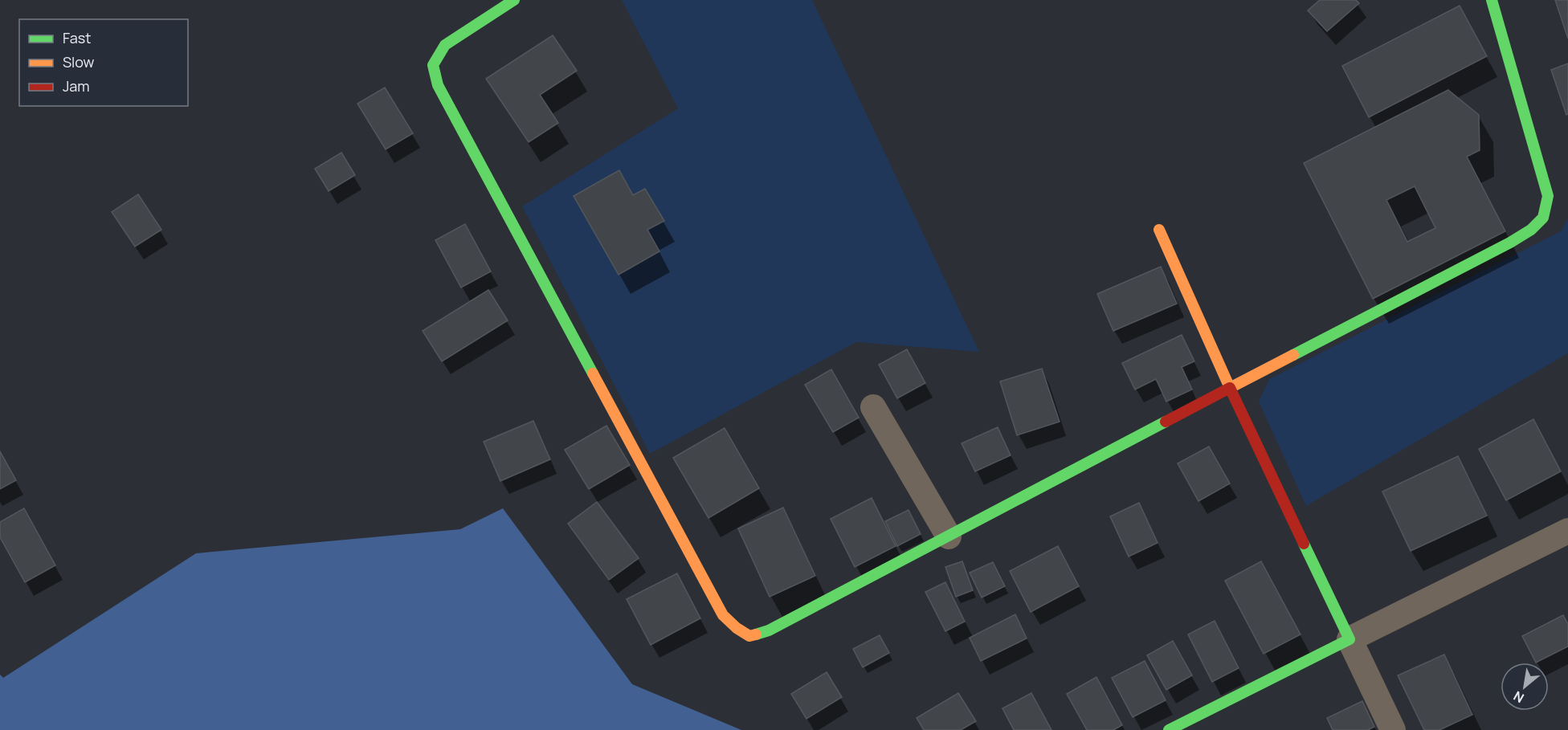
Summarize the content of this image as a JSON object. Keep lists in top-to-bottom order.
{
  "legend": ["Fast", "Slow", "Jam"],
  "north": "bottom left"
}
